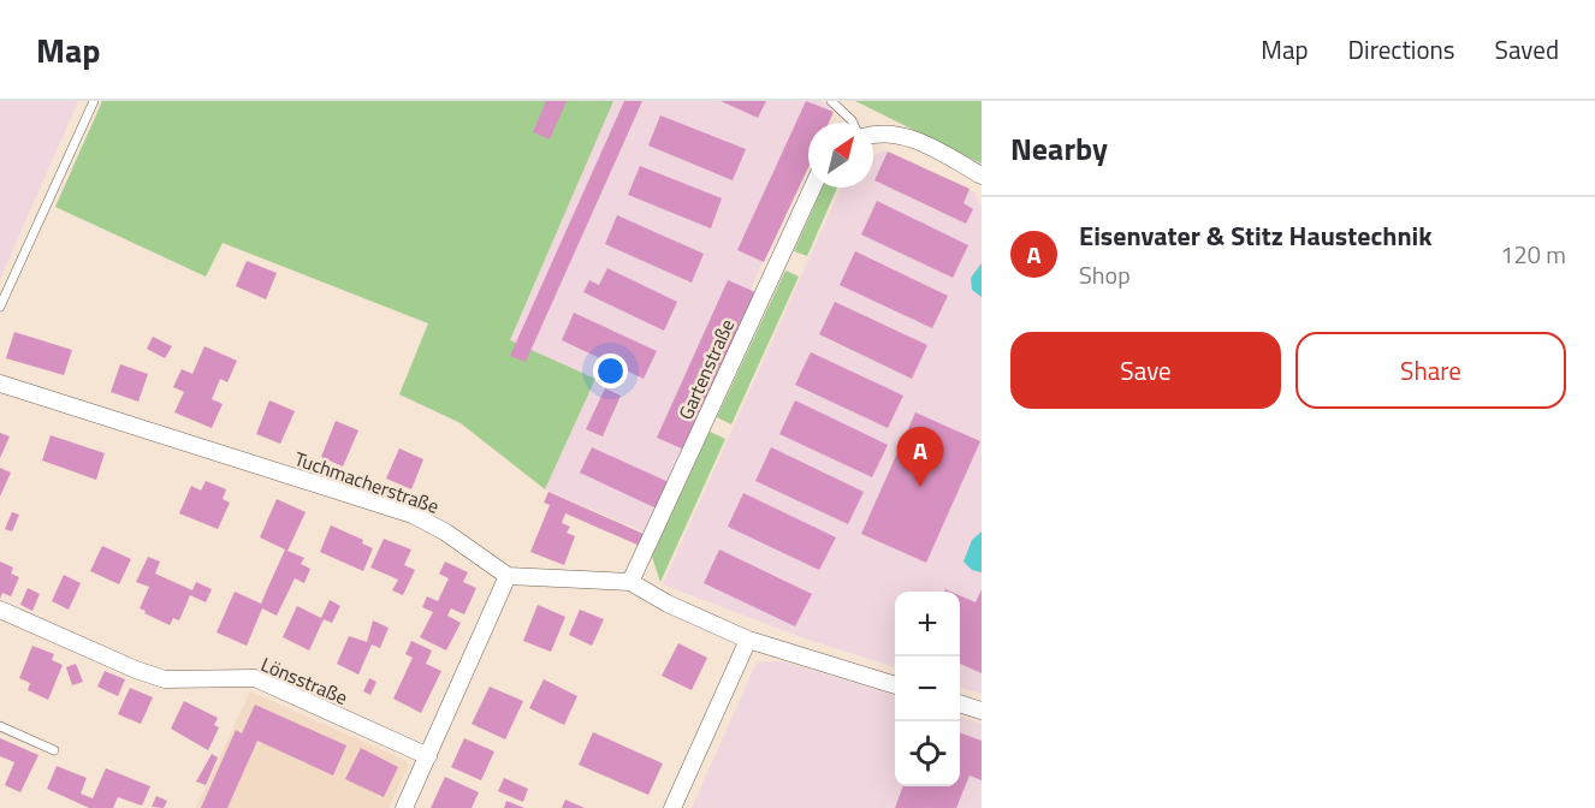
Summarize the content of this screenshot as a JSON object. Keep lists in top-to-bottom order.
{
  "streets": {
    "street": ["Gartenstraße", "Tuchmacherstraße", "Lönsstraße"]
  },
  "north": "top right",
  "page": {
    "header": "Map",
    "nav": ["Map", "Directions", "Saved"],
    "heading": "Nearby",
    "list": [
      {
        "mark": "A",
        "name": "Eisenvater & Stitz Haustechnik",
        "note": "Shop",
        "value": "120 m"
      }
    ],
    "buttons": ["Save", "Share"],
    "pins": "A",
    "map_buttons": ["+", "−"]
  }
}
